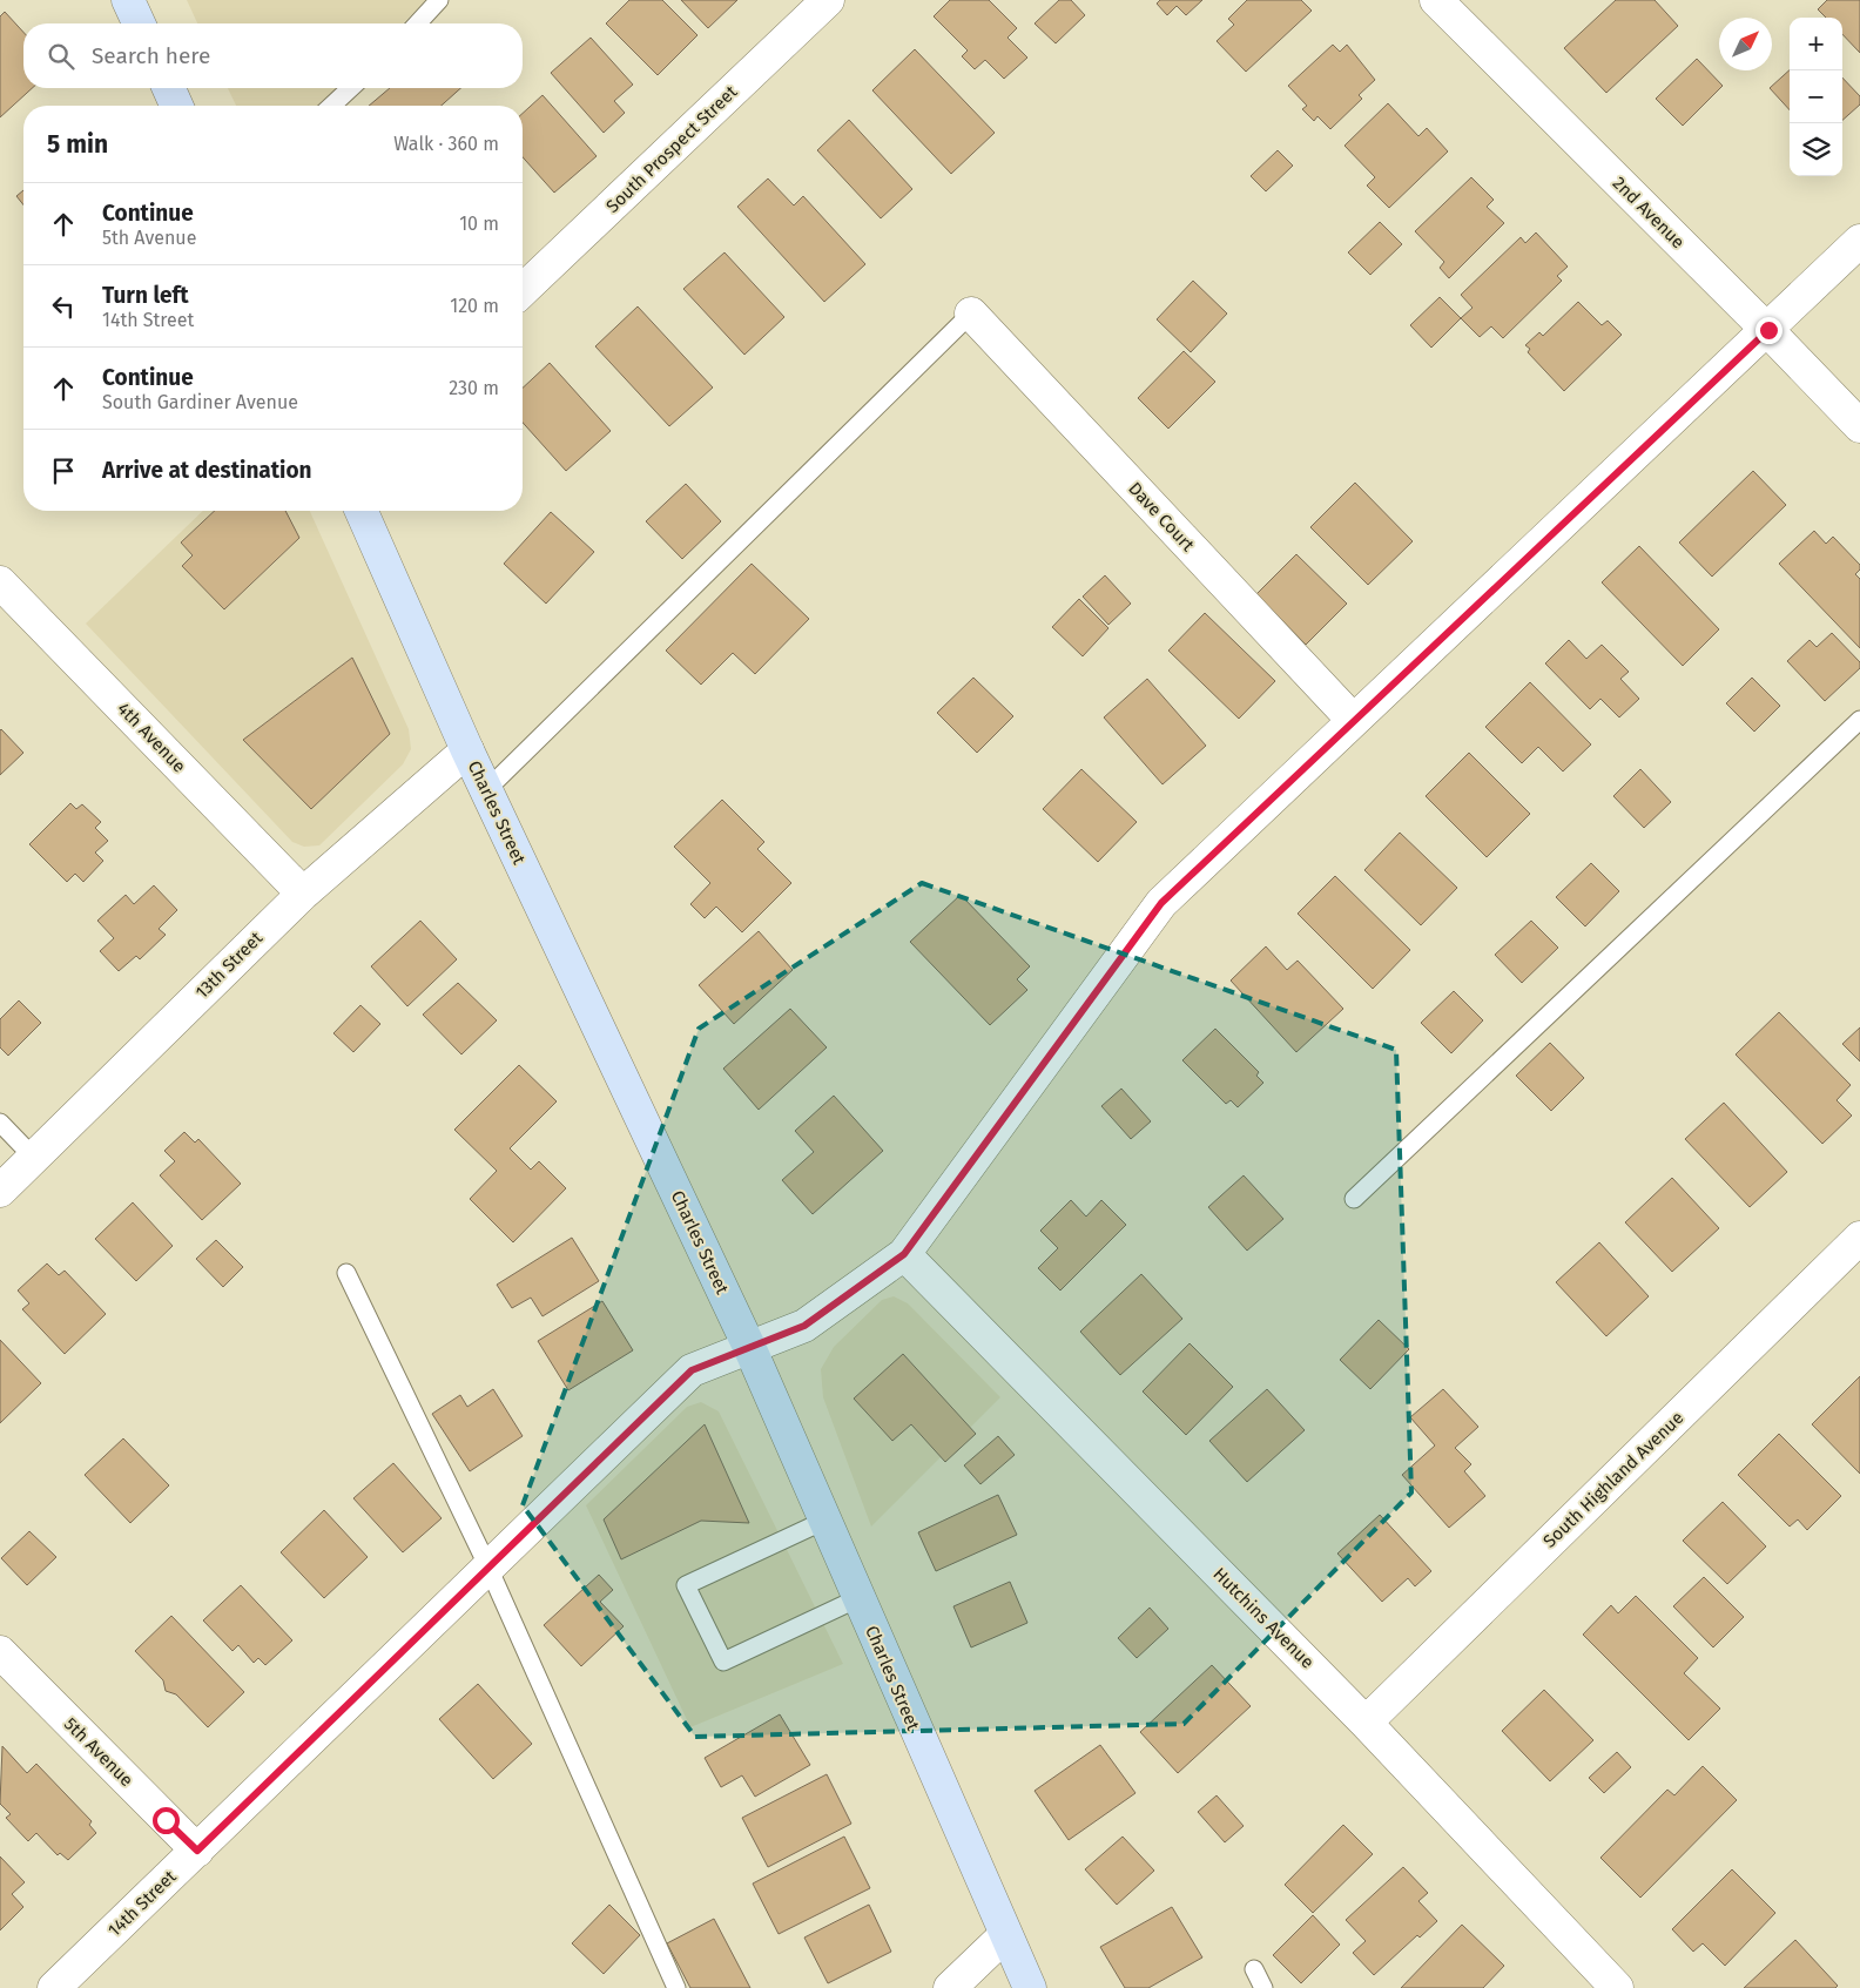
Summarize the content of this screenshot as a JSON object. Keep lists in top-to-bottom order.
{
  "streets": {
    "main road": ["Charles Street"],
    "street": [
      "South Prospect Street",
      "2nd Avenue",
      "Dave Court",
      "4th Avenue",
      "13th Street",
      "South Highland Avenue",
      "Hutchins Avenue",
      "5th Avenue",
      "14th Street"
    ]
  },
  "crossings": [
    ["2nd Avenue", "14th Street"],
    ["Dave Court", "14th Street"],
    ["4th Avenue", "13th Street"],
    ["Charles Street", "13th Street"],
    ["Charles Street", "14th Street"],
    ["South Highland Avenue", "Hutchins Avenue"],
    ["Hutchins Avenue", "14th Street"],
    ["5th Avenue", "14th Street"]
  ],
  "north": "top right",
  "page": {
    "map_buttons": ["+", "−"],
    "search": "Search here",
    "heading": ["5 min", "Walk · 360 m"],
    "list": [
      ["Continue", "5th Avenue", "10 m"],
      ["Turn left", "14th Street", "120 m"],
      ["Continue", "South Gardiner Avenue", "230 m"],
      "Arrive at destination"
    ]
  }
}
